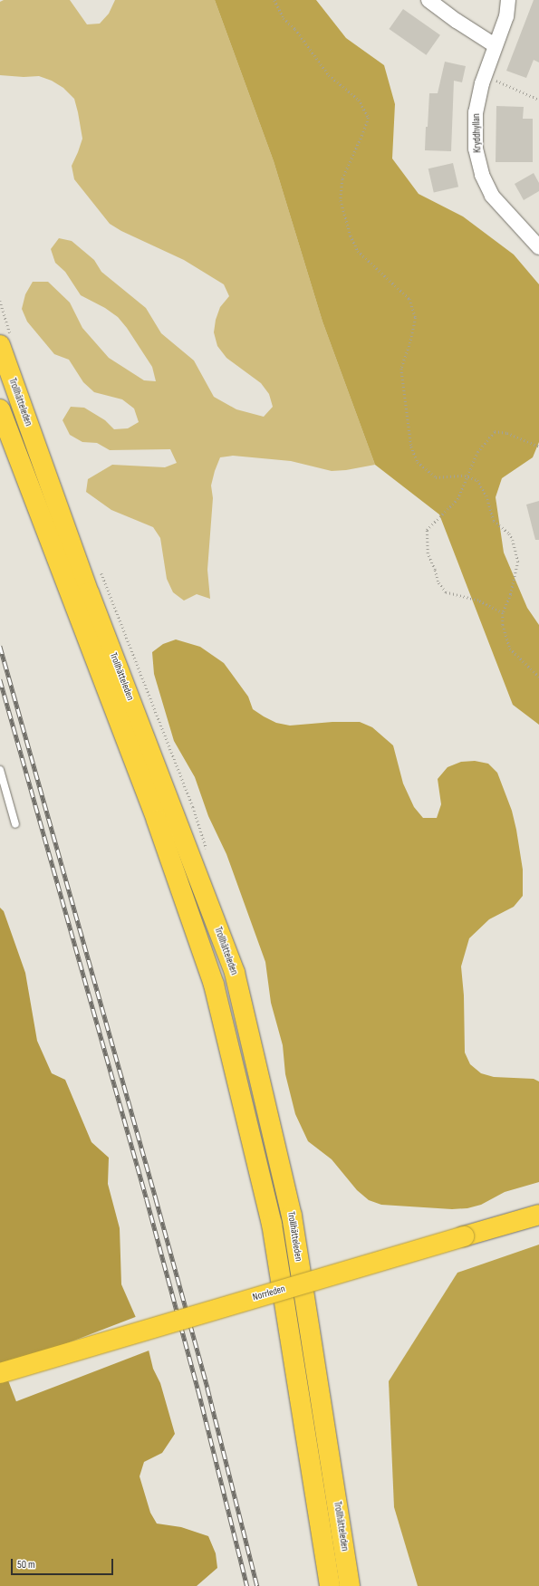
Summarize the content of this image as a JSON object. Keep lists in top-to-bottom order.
{
  "streets": {
    "highway": ["Trollhätteleden", "Norrleden"],
    "street": ["Kryddhyllan"]
  },
  "scale_bar": "50 m"
}
